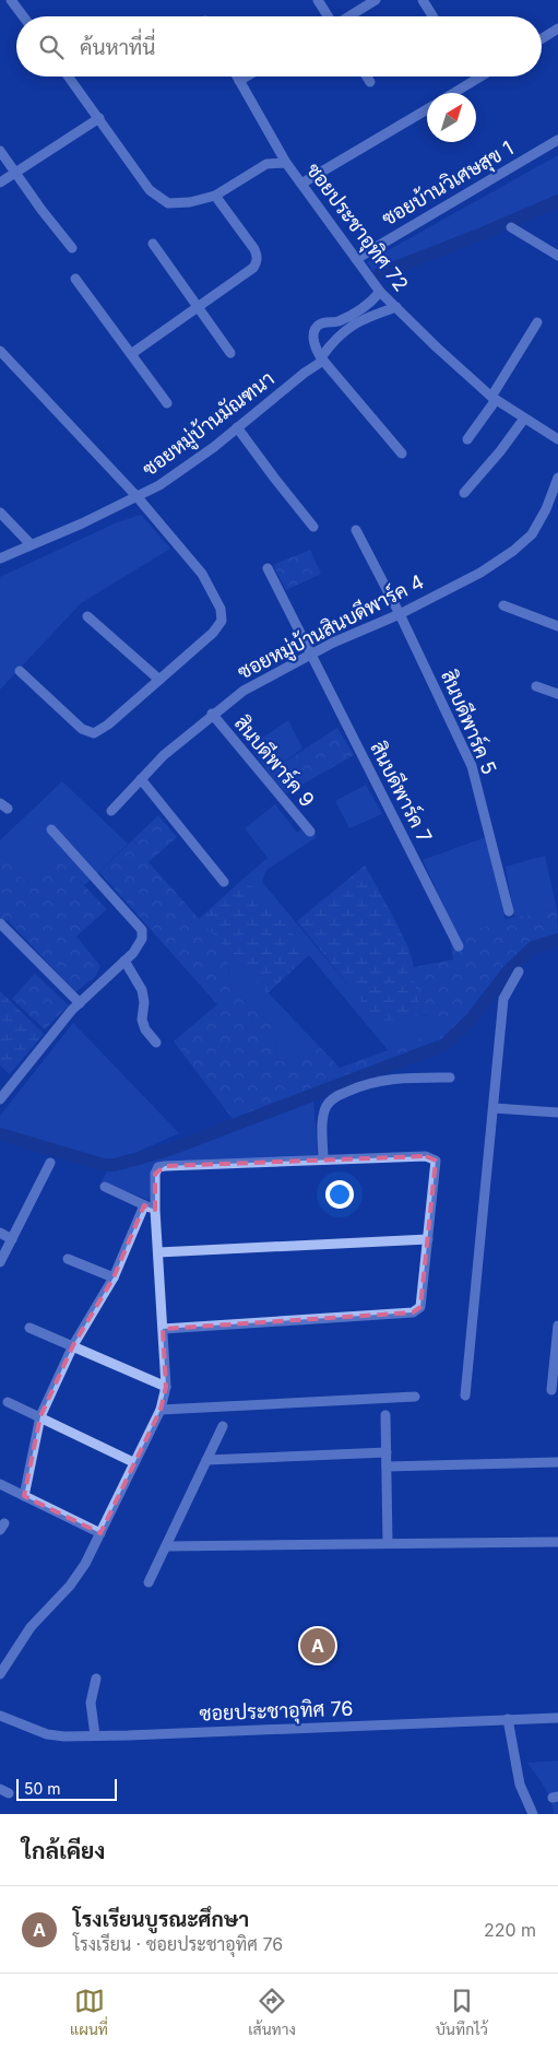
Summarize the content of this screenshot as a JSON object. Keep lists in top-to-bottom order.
{
  "streets": {
    "street": [
      "ซอยบ้านวิเศษสุข 1",
      "ซอยประชาอุทิศ 72",
      "ซอยหมู่บ้านมัณฑนา",
      "ซอยหมู่บ้านสินบดีพาร์ค 4",
      "สินบดีพาร์ค 5",
      "สินบดีพาร์ค 9",
      "สินบดีพาร์ค 7",
      "ซอยประชาอุทิศ 76"
    ]
  },
  "crossings": [
    ["ซอยบ้านวิเศษสุข 1", "ซอยประชาอุทิศ 72"],
    ["ซอยประชาอุทิศ 72", "ซอยหมู่บ้านมัณฑนา"],
    ["ซอยหมู่บ้านสินบดีพาร์ค 4", "สินบดีพาร์ค 5"],
    ["ซอยหมู่บ้านสินบดีพาร์ค 4", "สินบดีพาร์ค 9"],
    ["ซอยหมู่บ้านสินบดีพาร์ค 4", "สินบดีพาร์ค 7"]
  ],
  "scale_bar": "50 m",
  "north": "top right",
  "page": {
    "search": "ค้นหาที่นี่",
    "pins": "A",
    "scale": "50 m",
    "heading": "ใกล้เคียง",
    "list": [
      {
        "mark": "A",
        "name": "โรงเรียนบูรณะศึกษา",
        "note": "โรงเรียน · ซอยประชาอุทิศ 76",
        "value": "220 m"
      }
    ],
    "nav": ["แผนที่", "เส้นทาง", "บันทึกไว้"]
  }
}
